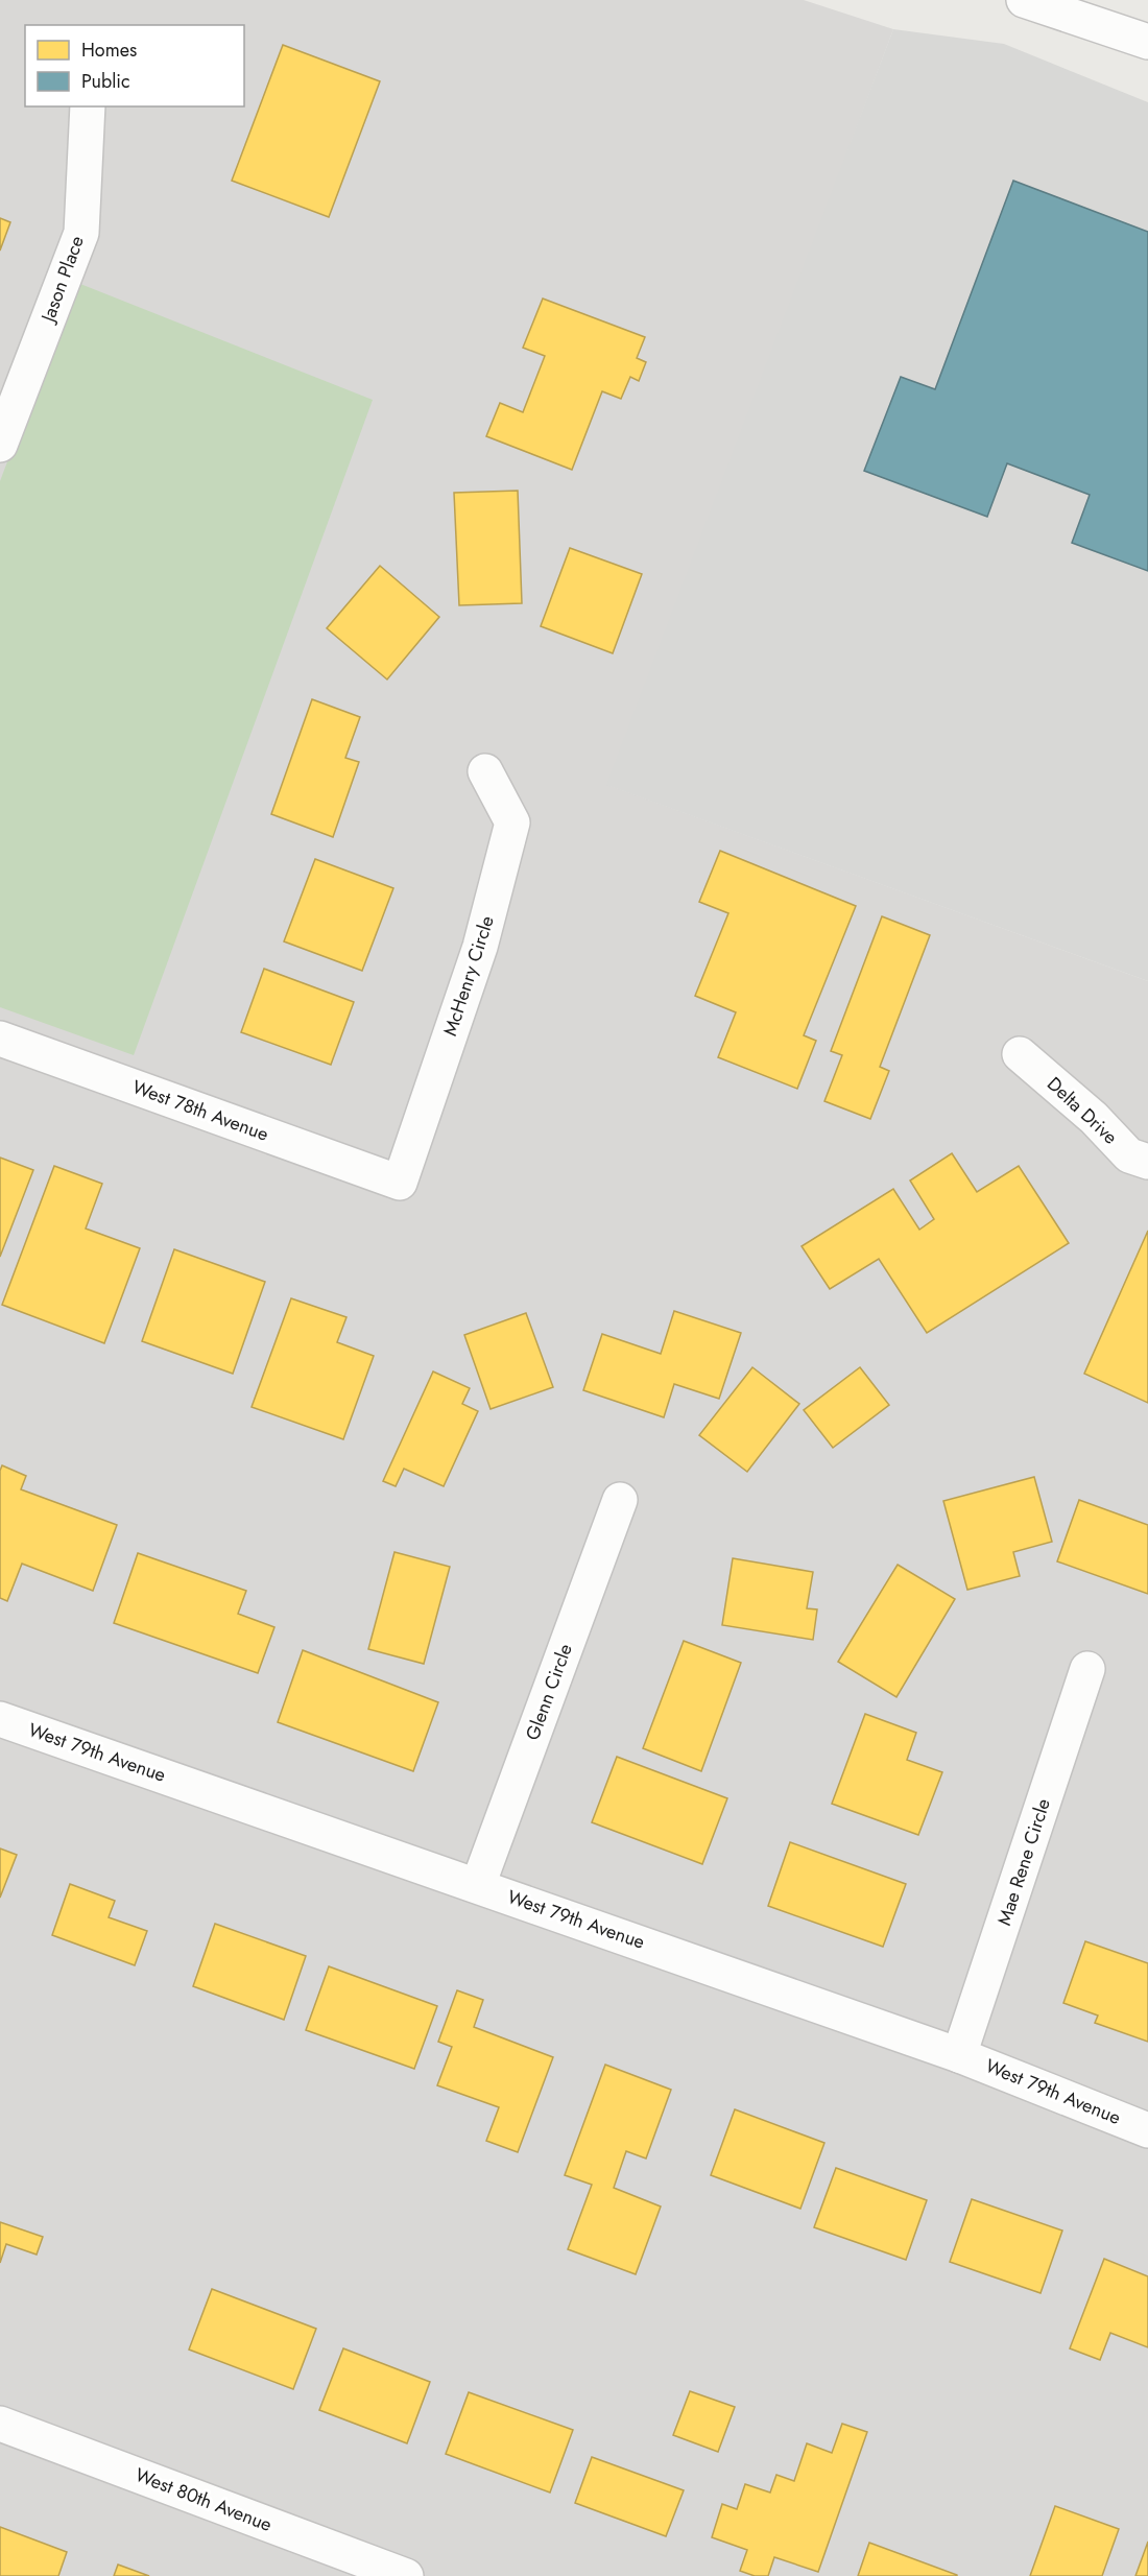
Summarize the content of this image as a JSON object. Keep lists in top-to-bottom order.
{
  "streets": {
    "street": [
      "Jason Place",
      "McHenry Circle",
      "West 78th Avenue",
      "Delta Drive",
      "Glenn Circle",
      "West 79th Avenue",
      "Mae Rene Circle",
      "West 80th Avenue"
    ]
  },
  "crossings": [
    ["McHenry Circle", "West 78th Avenue"],
    ["Glenn Circle", "West 79th Avenue"],
    ["West 79th Avenue", "Mae Rene Circle"]
  ],
  "legend": ["Homes", "Public"]
}
